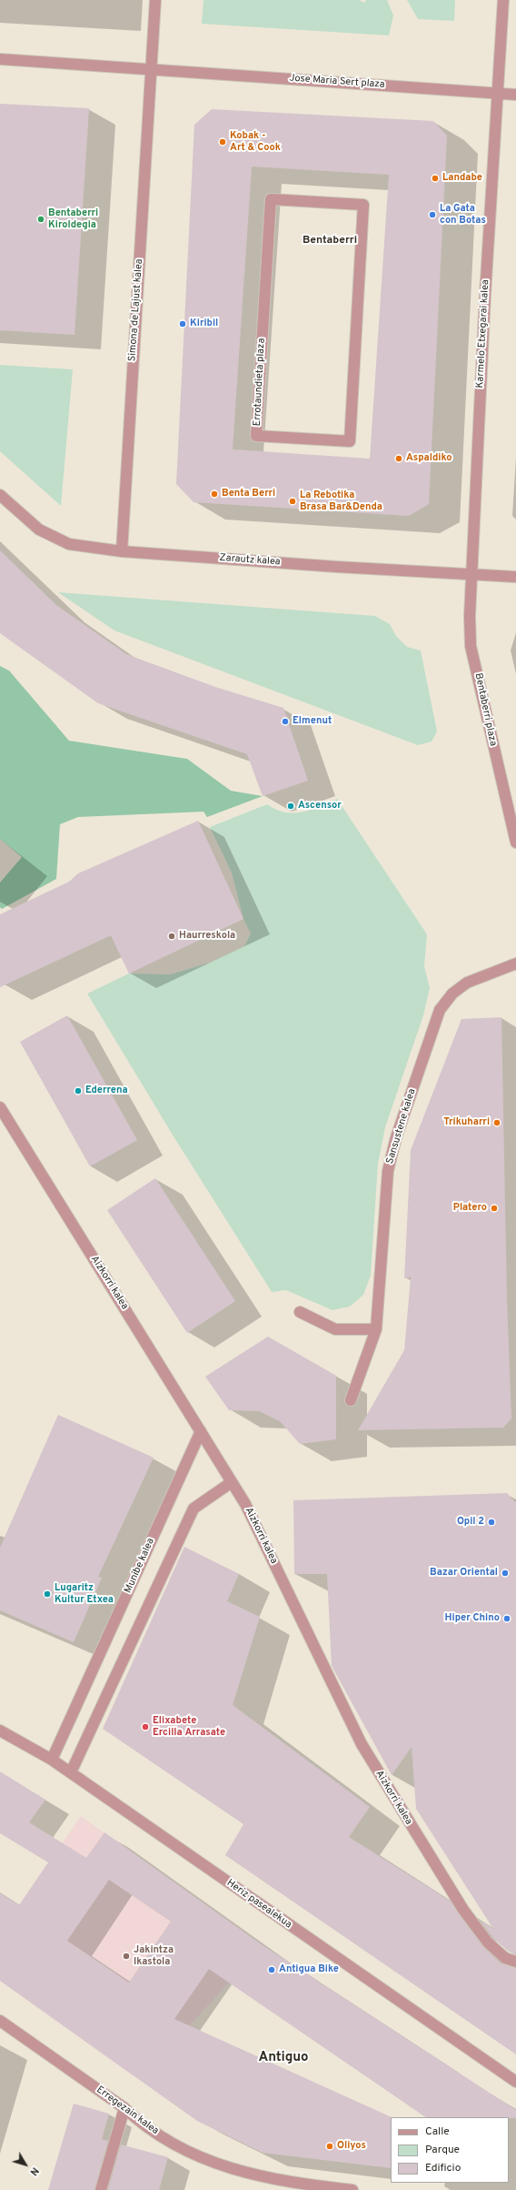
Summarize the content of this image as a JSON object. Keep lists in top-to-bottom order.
{
  "streets": {
    "street": [
      "Jose Maria Sert plaza",
      "Simona de Lajust kalea",
      "Karmelo Etxegarai kalea",
      "Errotaundieta plaza",
      "Zarautz kalea",
      "Bentaberri plaza",
      "Sansustene kalea",
      "Aizkorri kalea",
      "Munibe kalea",
      "Heriz pasealekua",
      "Erregezain kalea"
    ]
  },
  "crossings": [
    ["Jose Maria Sert plaza", "Simona de Lajust kalea"],
    ["Jose Maria Sert plaza", "Karmelo Etxegarai kalea"],
    ["Simona de Lajust kalea", "Zarautz kalea"],
    ["Karmelo Etxegarai kalea", "Zarautz kalea"],
    ["Karmelo Etxegarai kalea", "Bentaberri plaza"],
    ["Zarautz kalea", "Bentaberri plaza"],
    ["Aizkorri kalea", "Munibe kalea"],
    ["Munibe kalea", "Heriz pasealekua"]
  ],
  "districts": ["Bentaberri", "Antiguo"],
  "places": [
    "Kobak - Art & Cook",
    "Landabe",
    "La Gata con Botas",
    "Bentaberri Kiroldegia",
    "Kiribil",
    "Aspaldiko",
    "Benta Berri",
    "La Rebotika Brasa Bar&Denda",
    "Elmenut",
    "Ascensor",
    "Haurreskola",
    "Ederrena",
    "Trikuharri",
    "Platero",
    "Opil 2",
    "Bazar Oriental",
    "Lugaritz Kultur Etxea",
    "Hiper Chino",
    "Elixabete Ercilla Arrasate",
    "Jakintza Ikastola",
    "Antigua Bike",
    "Oliyos"
  ],
  "legend": ["Calle", "Parque", "Edificio"],
  "north": "bottom right"
}
